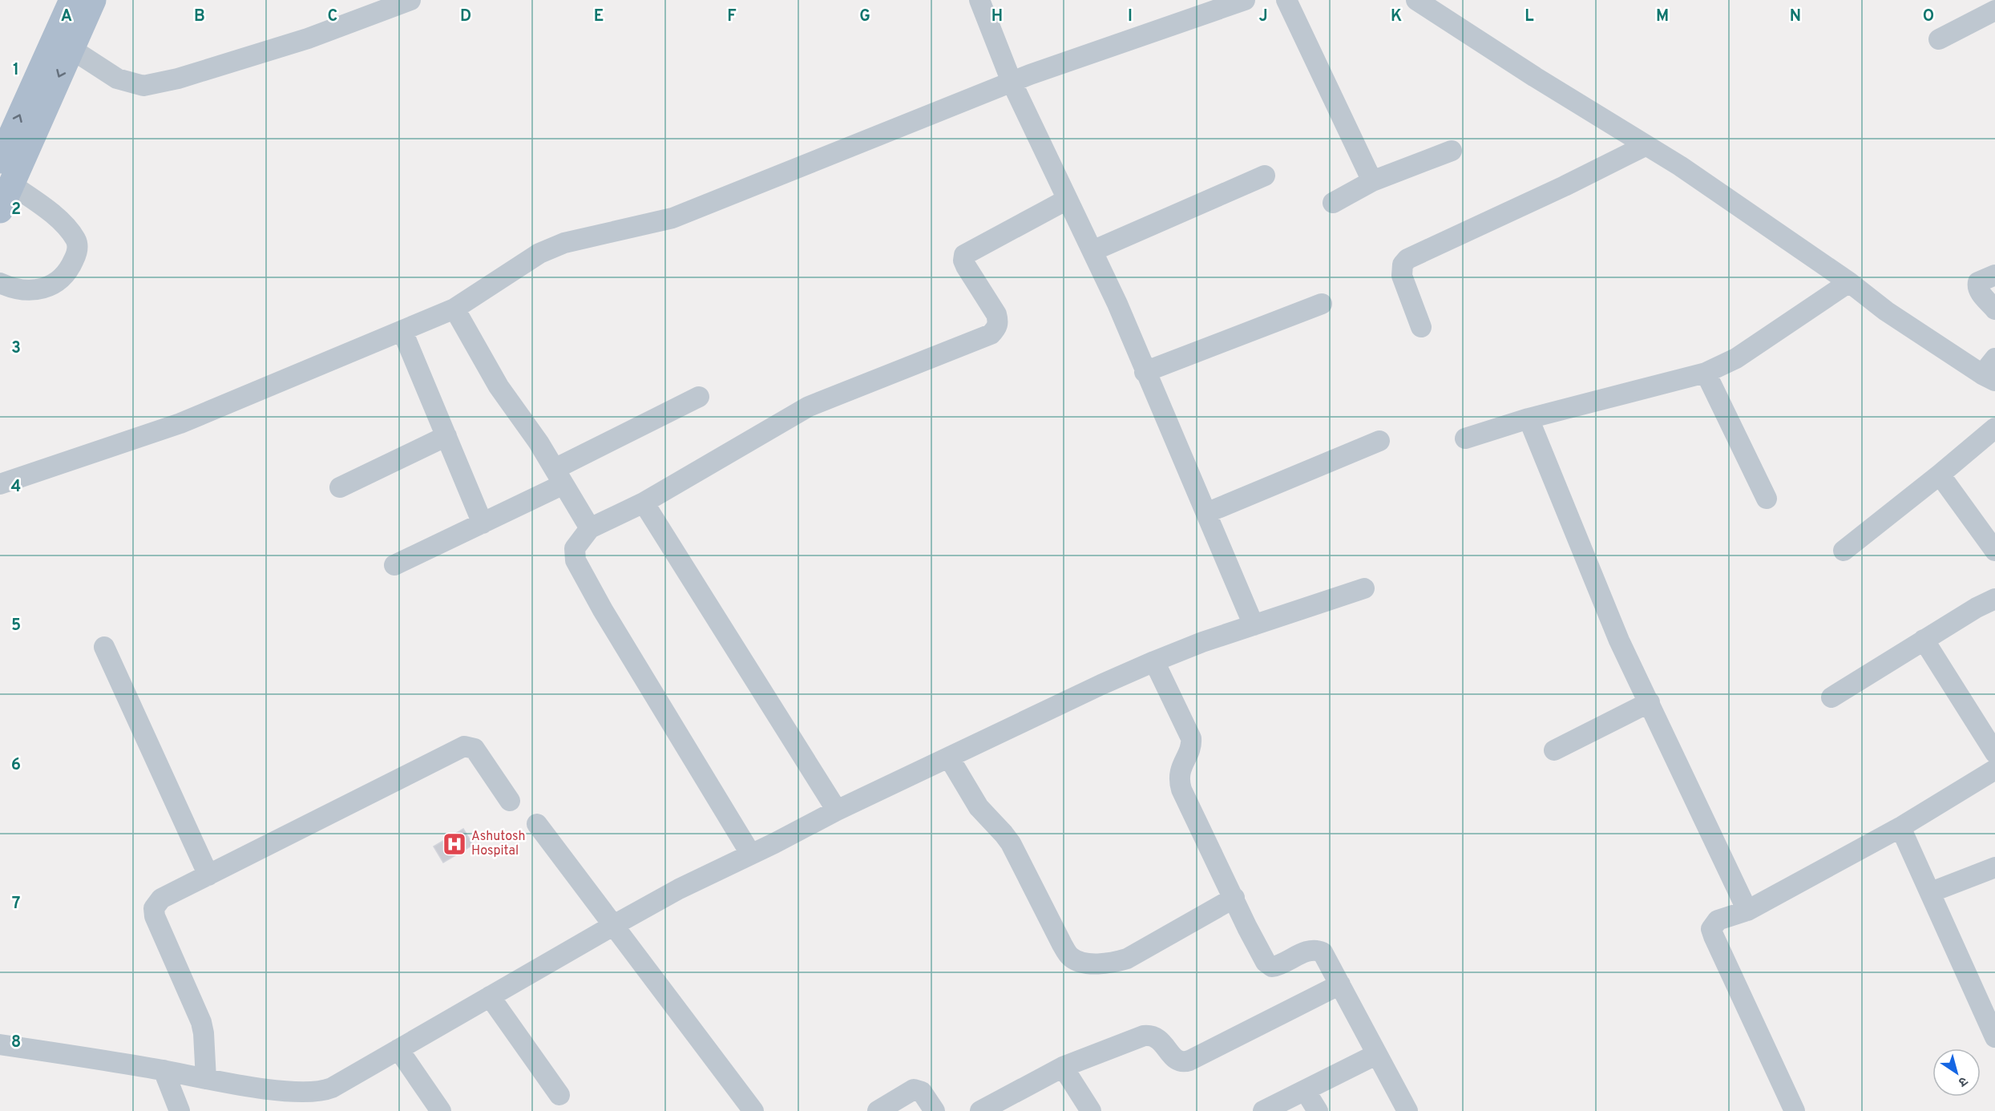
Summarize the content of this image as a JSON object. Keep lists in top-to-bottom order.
{
  "places": {
    "hospital": ["Ashutosh Hospital"]
  },
  "north": "bottom right",
  "grid": {
    "columns": [
      "A",
      "B",
      "C",
      "D",
      "E",
      "F",
      "G",
      "H",
      "I",
      "J",
      "K",
      "L",
      "M",
      "N",
      "O"
    ],
    "rows": [
      "1",
      "2",
      "3",
      "4",
      "5",
      "6",
      "7",
      "8"
    ]
  }
}
